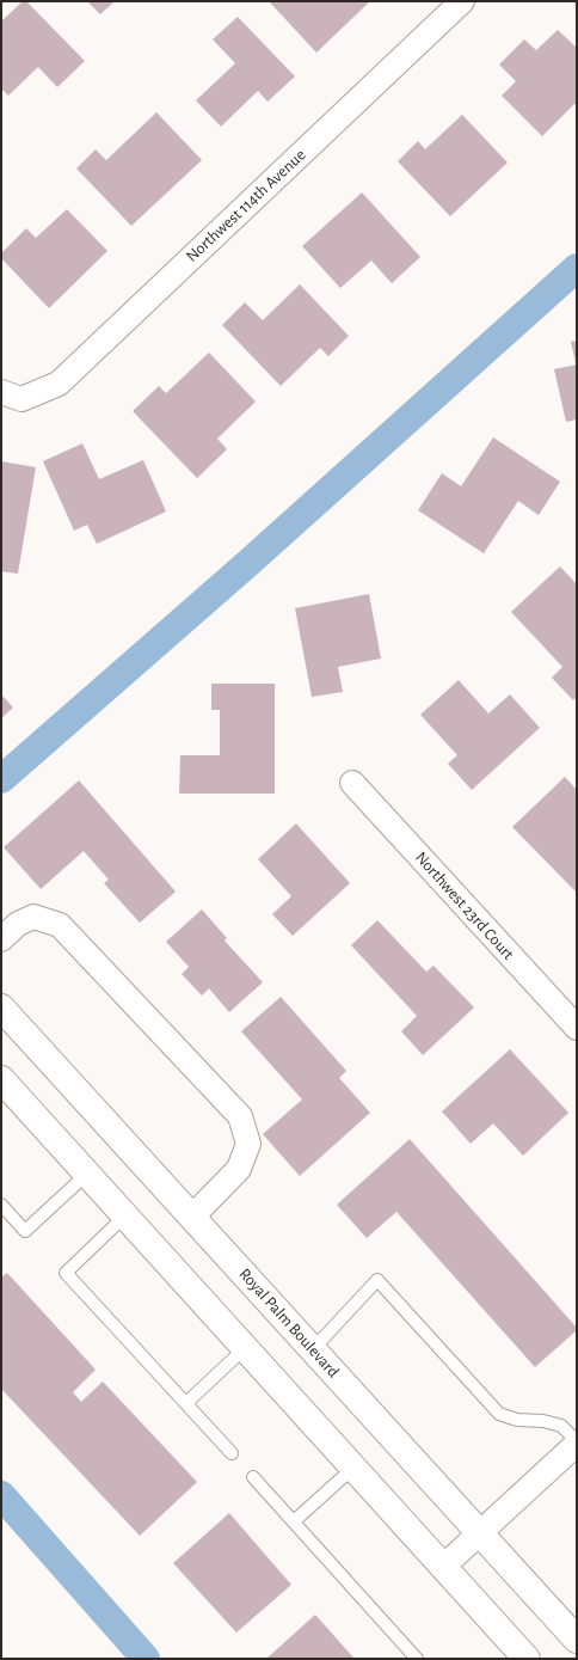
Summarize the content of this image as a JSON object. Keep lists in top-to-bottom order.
{
  "streets": {
    "main road": ["Royal Palm Boulevard"],
    "street": ["Northwest 114th Avenue", "Northwest 23rd Court"]
  }
}
